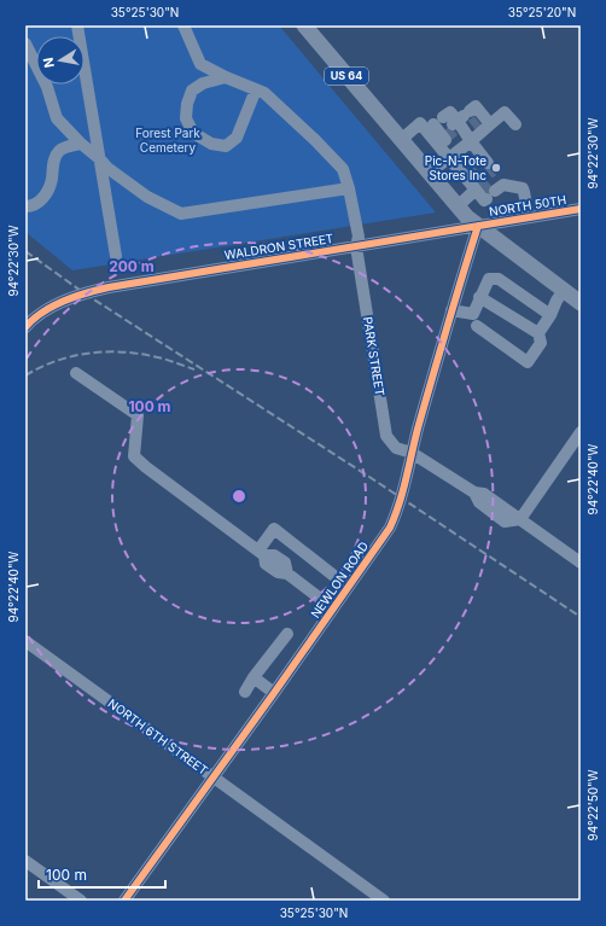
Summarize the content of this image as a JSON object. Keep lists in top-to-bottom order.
{
  "streets": {
    "main road": ["US 64"],
    "street": [
      "NORTH 50TH",
      "WALDRON STREET",
      "PARK STREET",
      "NEWLON ROAD",
      "NORTH 6TH STREET"
    ]
  },
  "crossings": [
    ["US 64", "NORTH 50TH"],
    ["US 64", "WALDRON STREET"],
    ["US 64", "NEWLON ROAD"],
    ["NORTH 50TH", "WALDRON STREET"],
    ["NORTH 50TH", "NEWLON ROAD"],
    ["WALDRON STREET", "PARK STREET"],
    ["WALDRON STREET", "NEWLON ROAD"],
    ["PARK STREET", "NEWLON ROAD"],
    ["NEWLON ROAD", "NORTH 6TH STREET"]
  ],
  "parks": ["Forest Park Cemetery"],
  "places": ["Pic-N-Tote Stores Inc"],
  "scale_bar": "100 m",
  "north": "left",
  "coordinates": [
    "35°25'30\"N",
    "35°25'20\"N",
    "94°22'30\"W",
    "94°22'40\"W",
    "94°22'50\"W"
  ],
  "rings": ["200 m", "100 m"]
}
